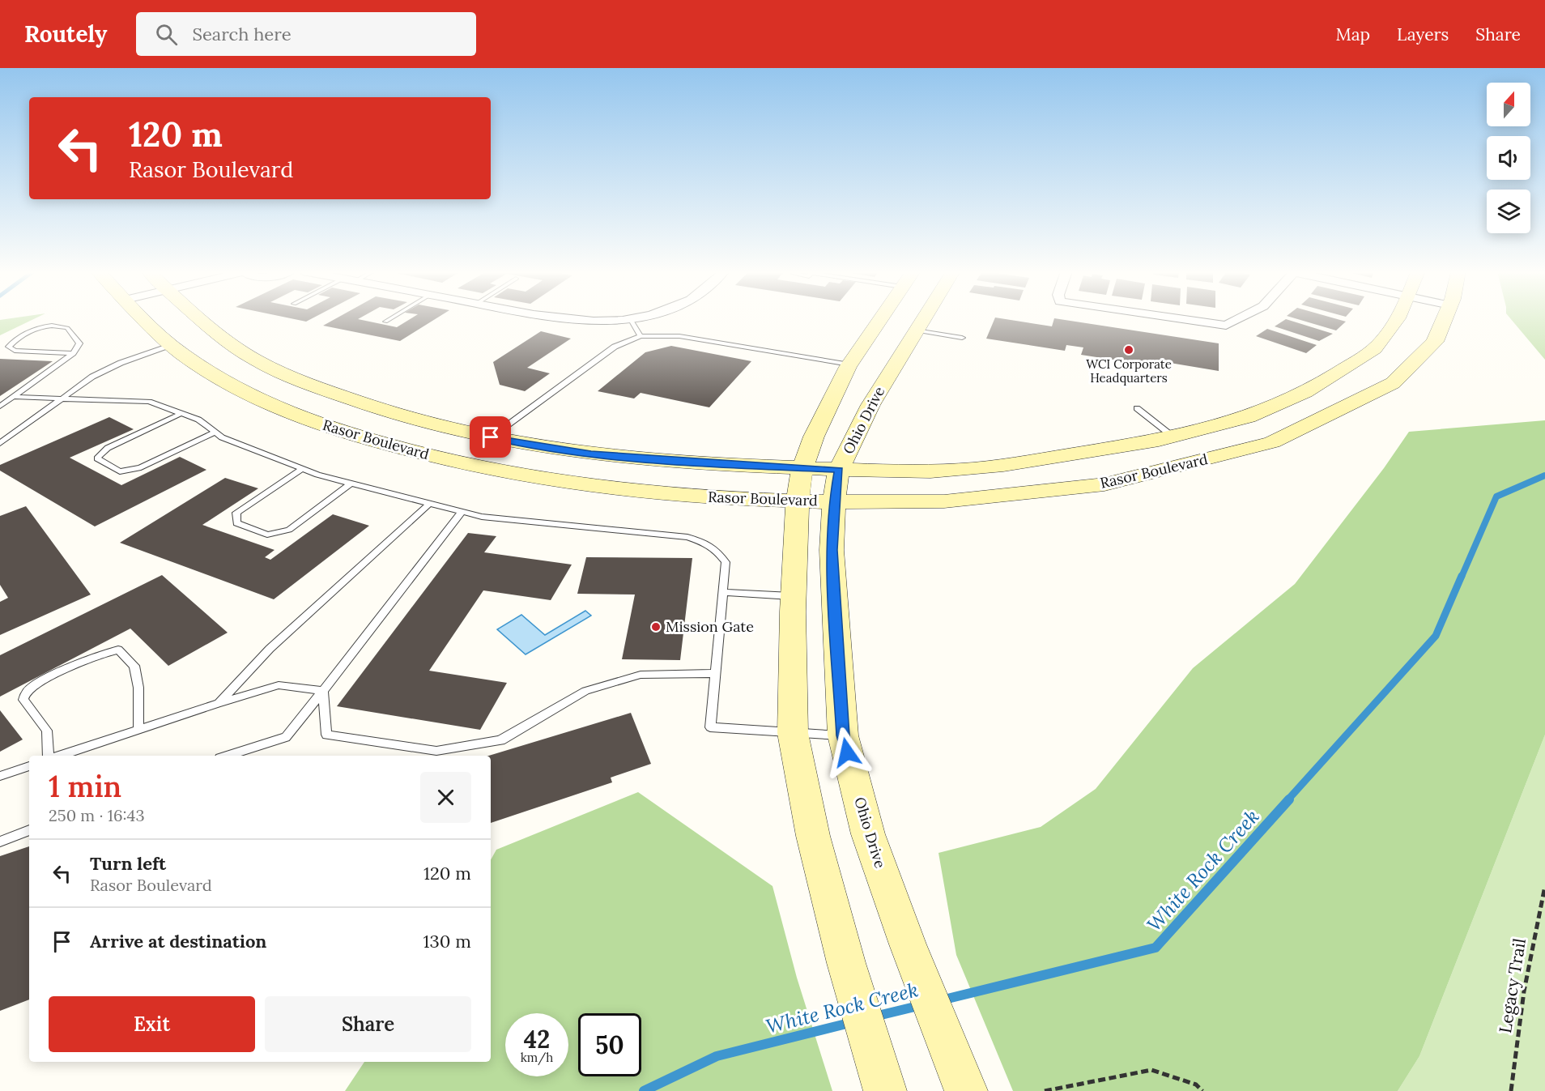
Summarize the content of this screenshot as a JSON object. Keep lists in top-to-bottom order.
{
  "streets": {
    "main road": ["Ohio Drive", "Rasor Boulevard"],
    "path": ["Legacy Trail"]
  },
  "crossings": [
    ["Ohio Drive", "Rasor Boulevard"]
  ],
  "water": ["White Rock Creek"],
  "places": ["WCI Corporate Headquarters", "Mission Gate"],
  "north": "top",
  "page": {
    "header": "Routely",
    "search": "Search here",
    "nav": ["Map", "Layers", "Share"],
    "turn": ["120 m", "Rasor Boulevard"],
    "heading": ["1 min", "250 m · 16:43"],
    "list": [
      {
        "name": "Turn left",
        "note": "Rasor Boulevard",
        "value": "120 m"
      },
      {
        "name": "Arrive at destination",
        "value": "130 m"
      }
    ],
    "buttons": ["Exit", "Share"],
    "speed": "42 km/h",
    "limit": "50"
  }
}
